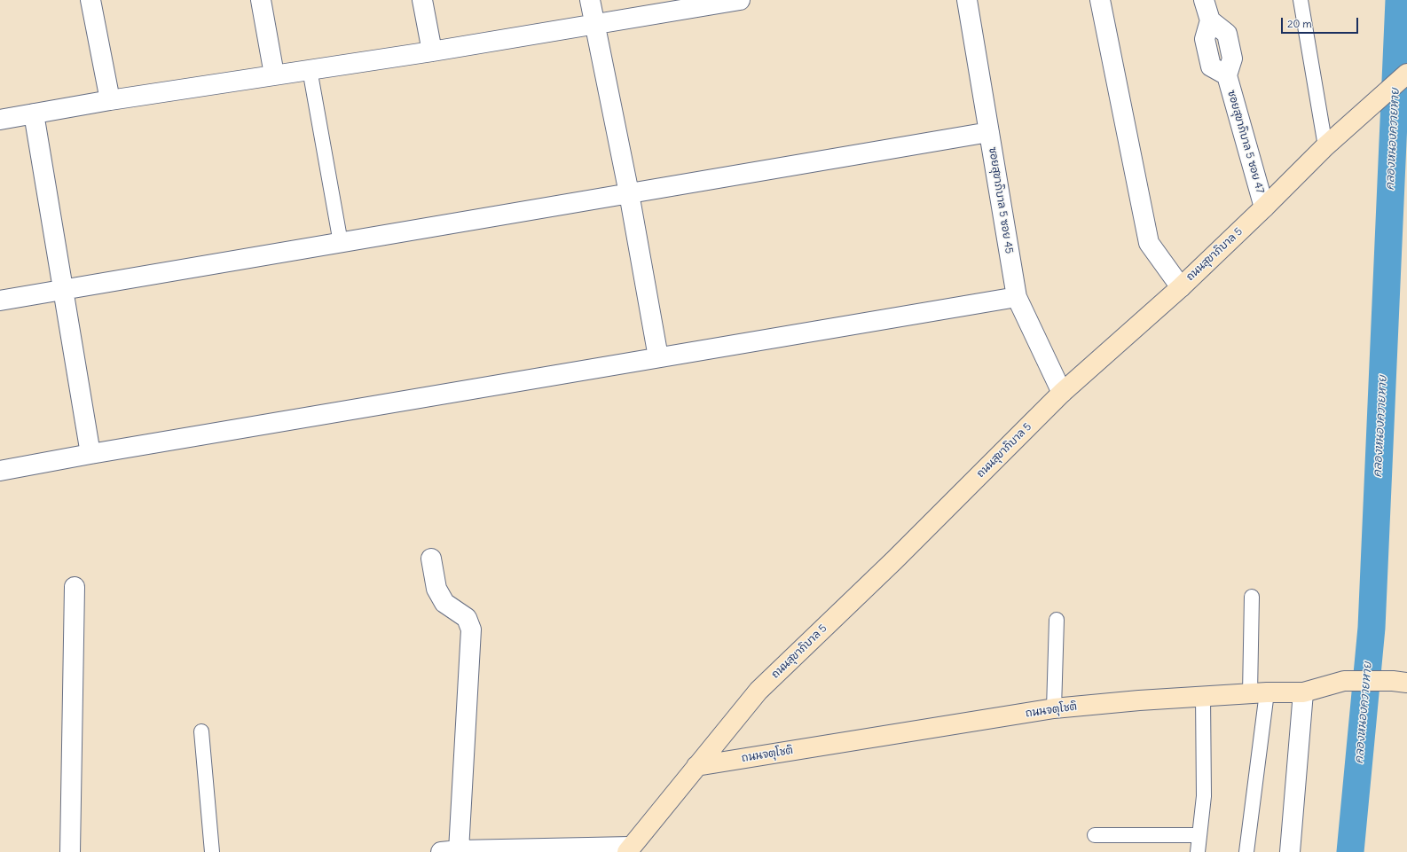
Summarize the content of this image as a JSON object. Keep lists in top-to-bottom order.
{
  "streets": {
    "main road": ["ถนนสุขาภิบาล 5", "ถนนจตุโชติ"],
    "street": ["ซอยสุขาภิบาล 5 ซอย 47", "ซอยสุขาภิบาล 5 ซอย 45"]
  },
  "crossings": [
    ["ซอยสุขาภิบาล 5 ซอย 47", "ถนนสุขาภิบาล 5"],
    ["ซอยสุขาภิบาล 5 ซอย 45", "ถนนสุขาภิบาล 5"],
    ["ถนนสุขาภิบาล 5", "ถนนจตุโชติ"]
  ],
  "water": ["คลองหนองควายหาย"],
  "scale_bar": "20 m"
}
